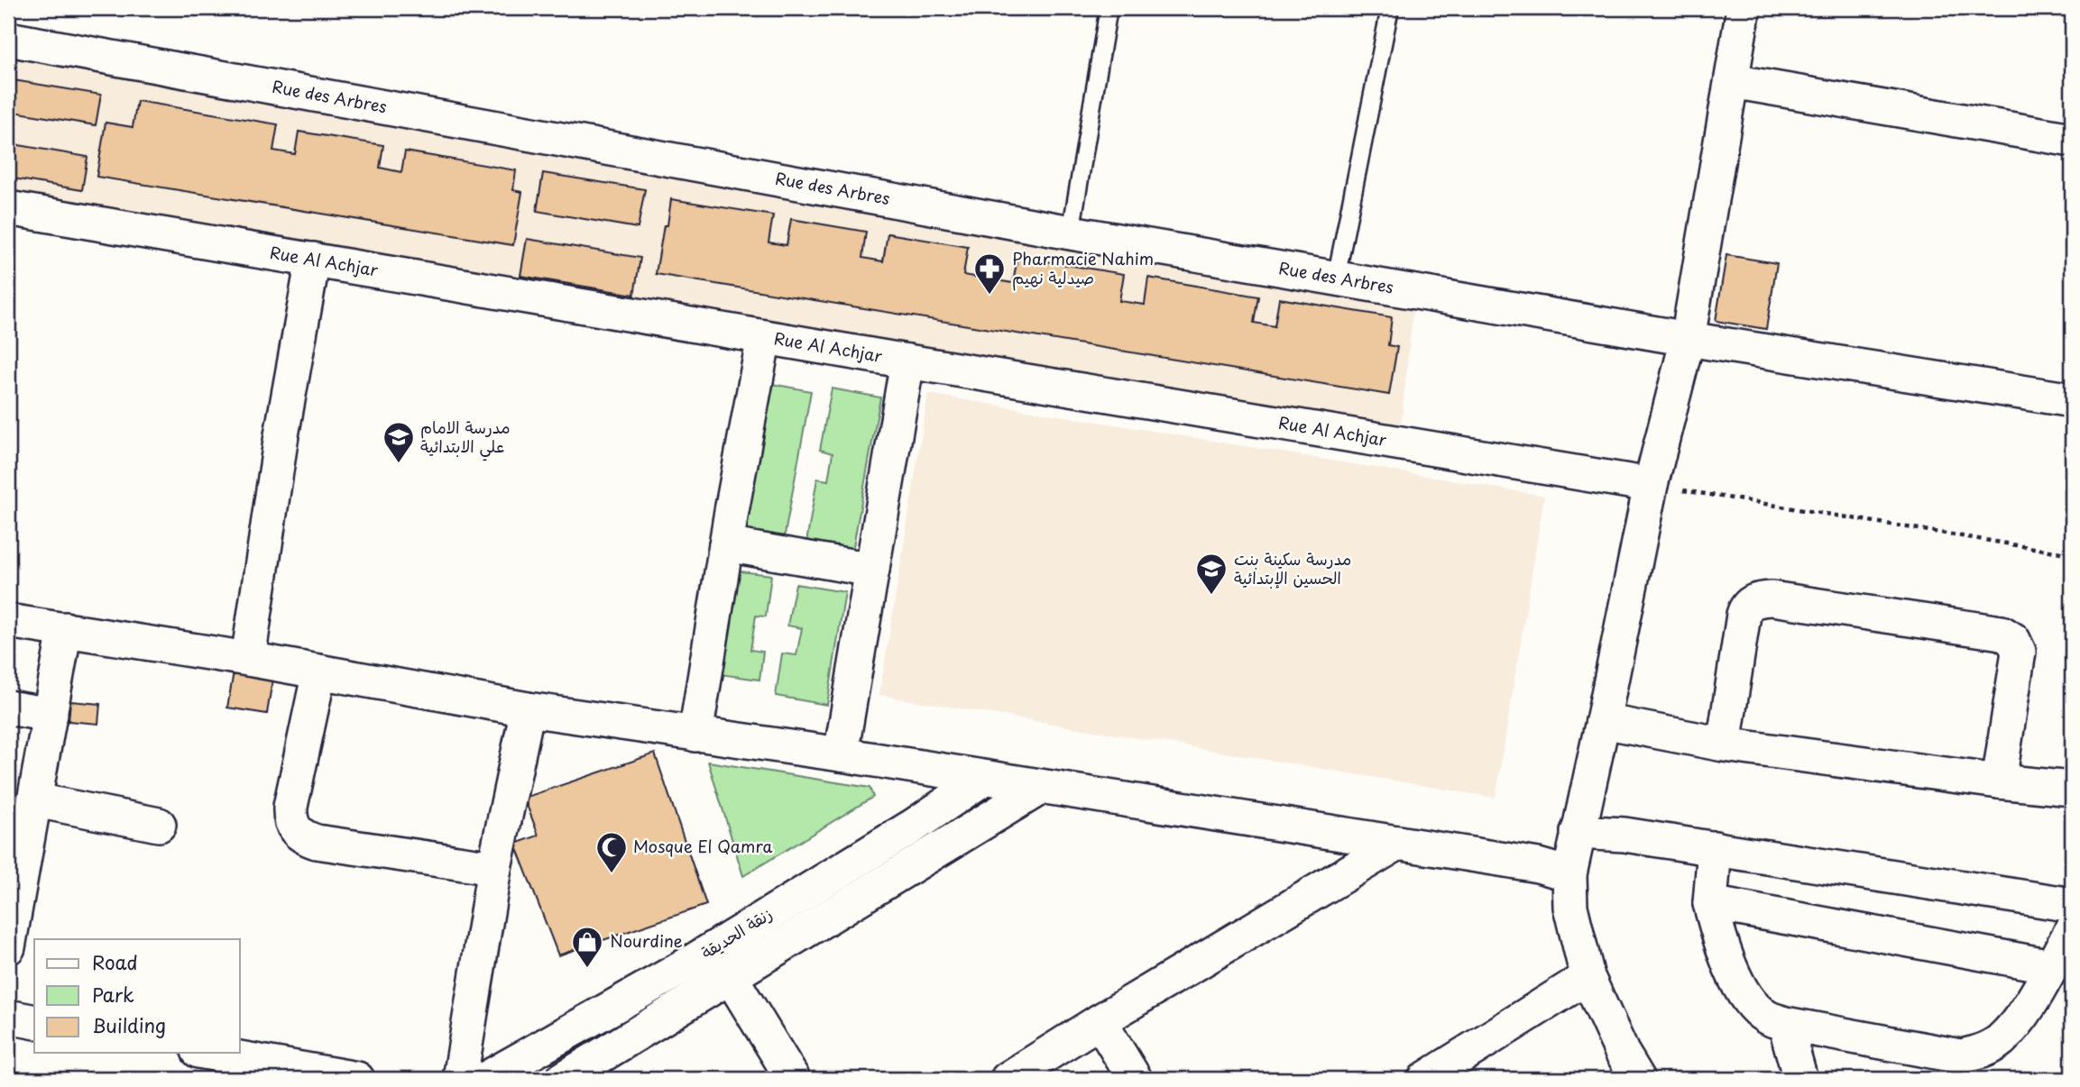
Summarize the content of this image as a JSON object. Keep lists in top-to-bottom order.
{
  "streets": {
    "street": ["Rue des Arbres", "Rue Al Achjar", "زنقة الحديقة"]
  },
  "places": {
    "pharmacy": ["Pharmacie Nahim صيدلية نهيم"],
    "school or university": ["مدرسة الامام علي الابتدائية", "مدرسة سكينة بنت الحسين الإبتدائية"],
    "mosque": ["Mosque El Qamra"],
    "shop": ["Nourdine"]
  },
  "legend": ["Road", "Park", "Building"]
}
